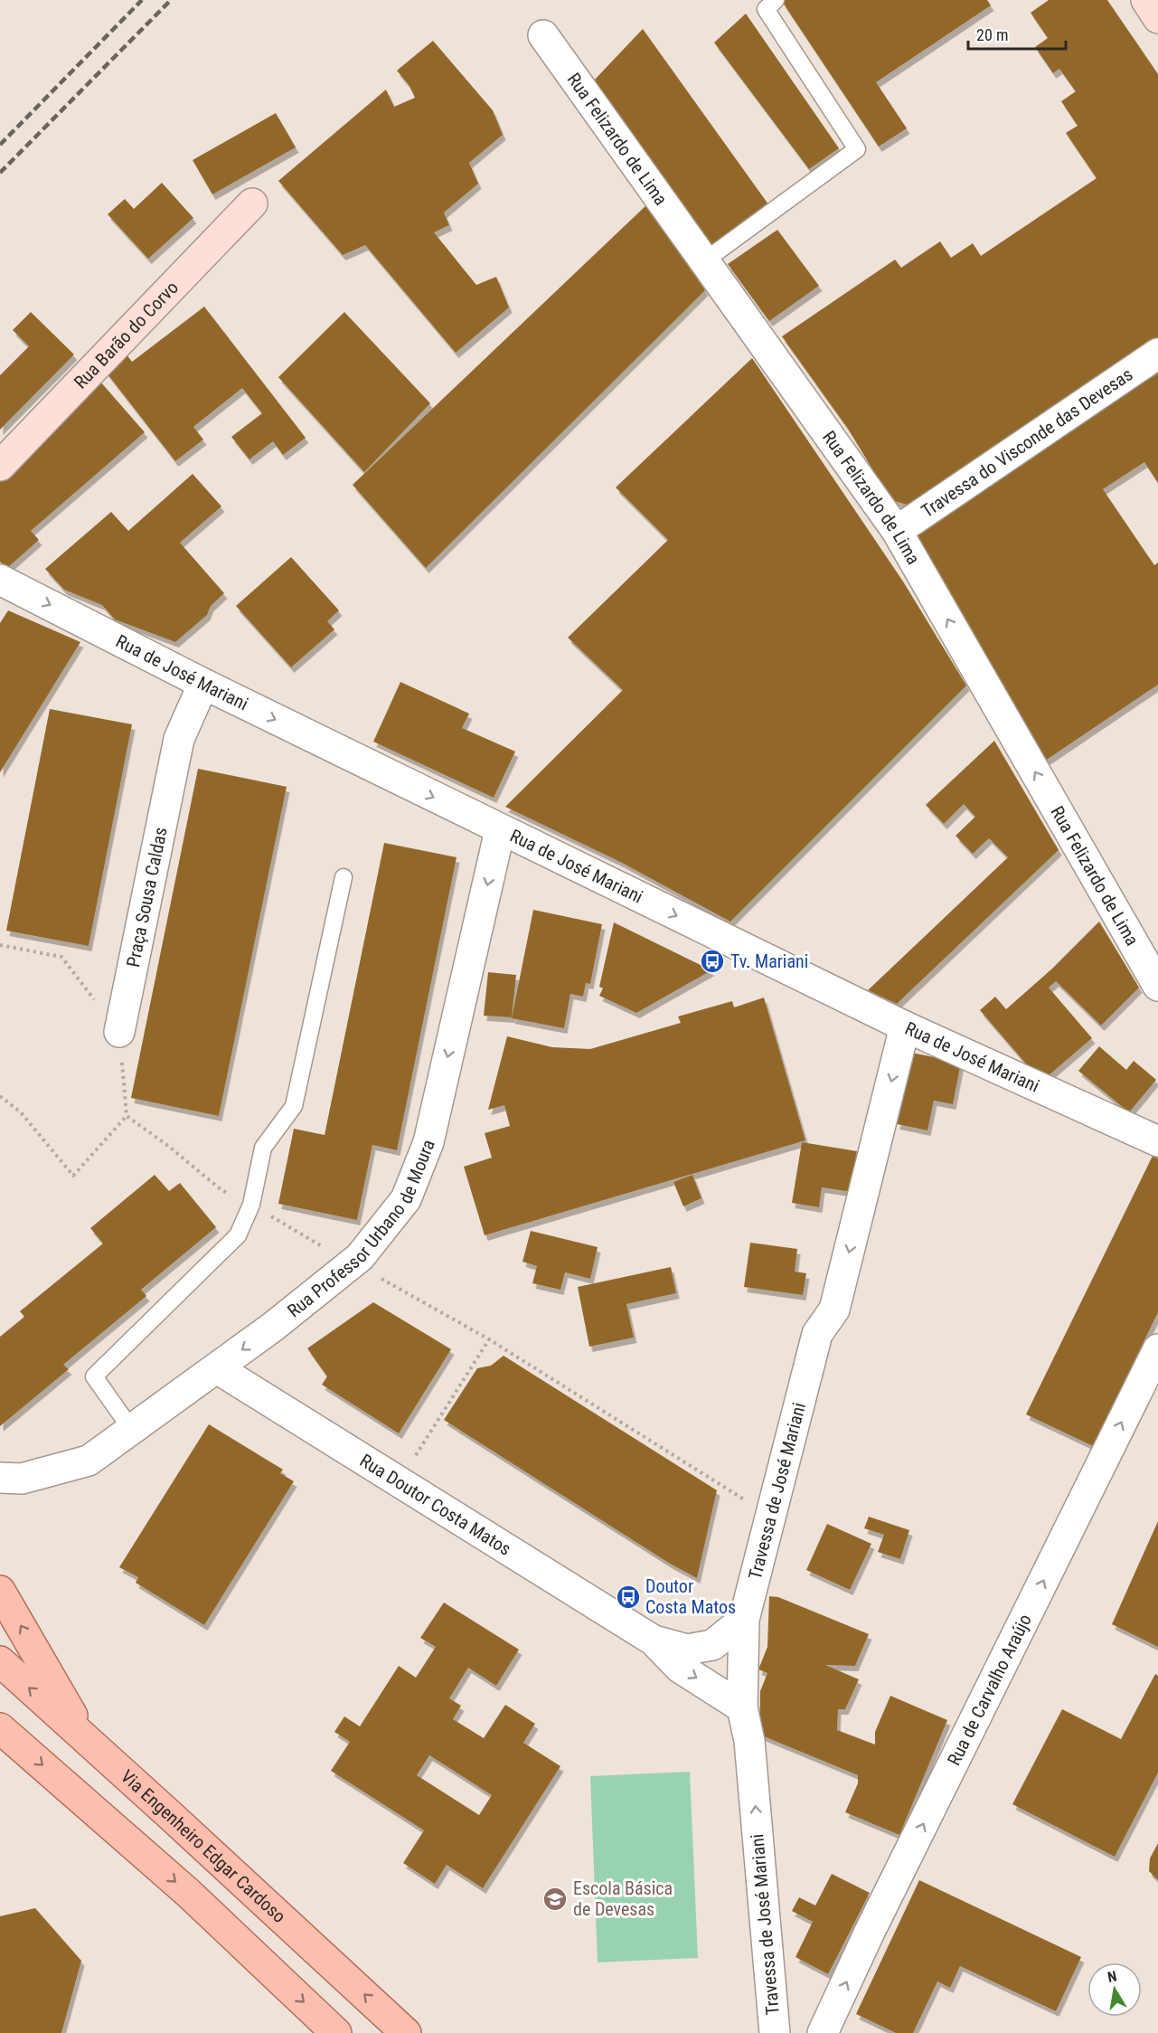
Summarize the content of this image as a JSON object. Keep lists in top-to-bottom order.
{
  "streets": {
    "main road": ["Rua Barão do Corvo", "Via Engenheiro Edgar Cardoso"],
    "street": [
      "Rua Felizardo de Lima",
      "Travessa do Visconde das Devesas",
      "Rua de José Mariani",
      "Praça Sousa Caldas",
      "Rua Professor Urbano de Moura",
      "Travessa de José Mariani",
      "Rua Doutor Costa Matos",
      "Rua de Carvalho Araújo"
    ]
  },
  "crossings": [
    ["Rua Felizardo de Lima", "Travessa do Visconde das Devesas"],
    ["Rua de José Mariani", "Praça Sousa Caldas"],
    ["Rua de José Mariani", "Rua Professor Urbano de Moura"],
    ["Rua de José Mariani", "Travessa de José Mariani"],
    ["Rua Professor Urbano de Moura", "Rua Doutor Costa Matos"],
    ["Travessa de José Mariani", "Rua Doutor Costa Matos"]
  ],
  "one_way": [
    "Rua Felizardo de Lima",
    "Rua de José Mariani",
    "Rua Professor Urbano de Moura",
    "Rua de Carvalho Araújo"
  ],
  "places": {
    "bus stop": ["Tv. Mariani", "Doutor Costa Matos"],
    "school or university": ["Escola Básica de Devesas"]
  },
  "scale_bar": "20 m",
  "north": "top"
}
